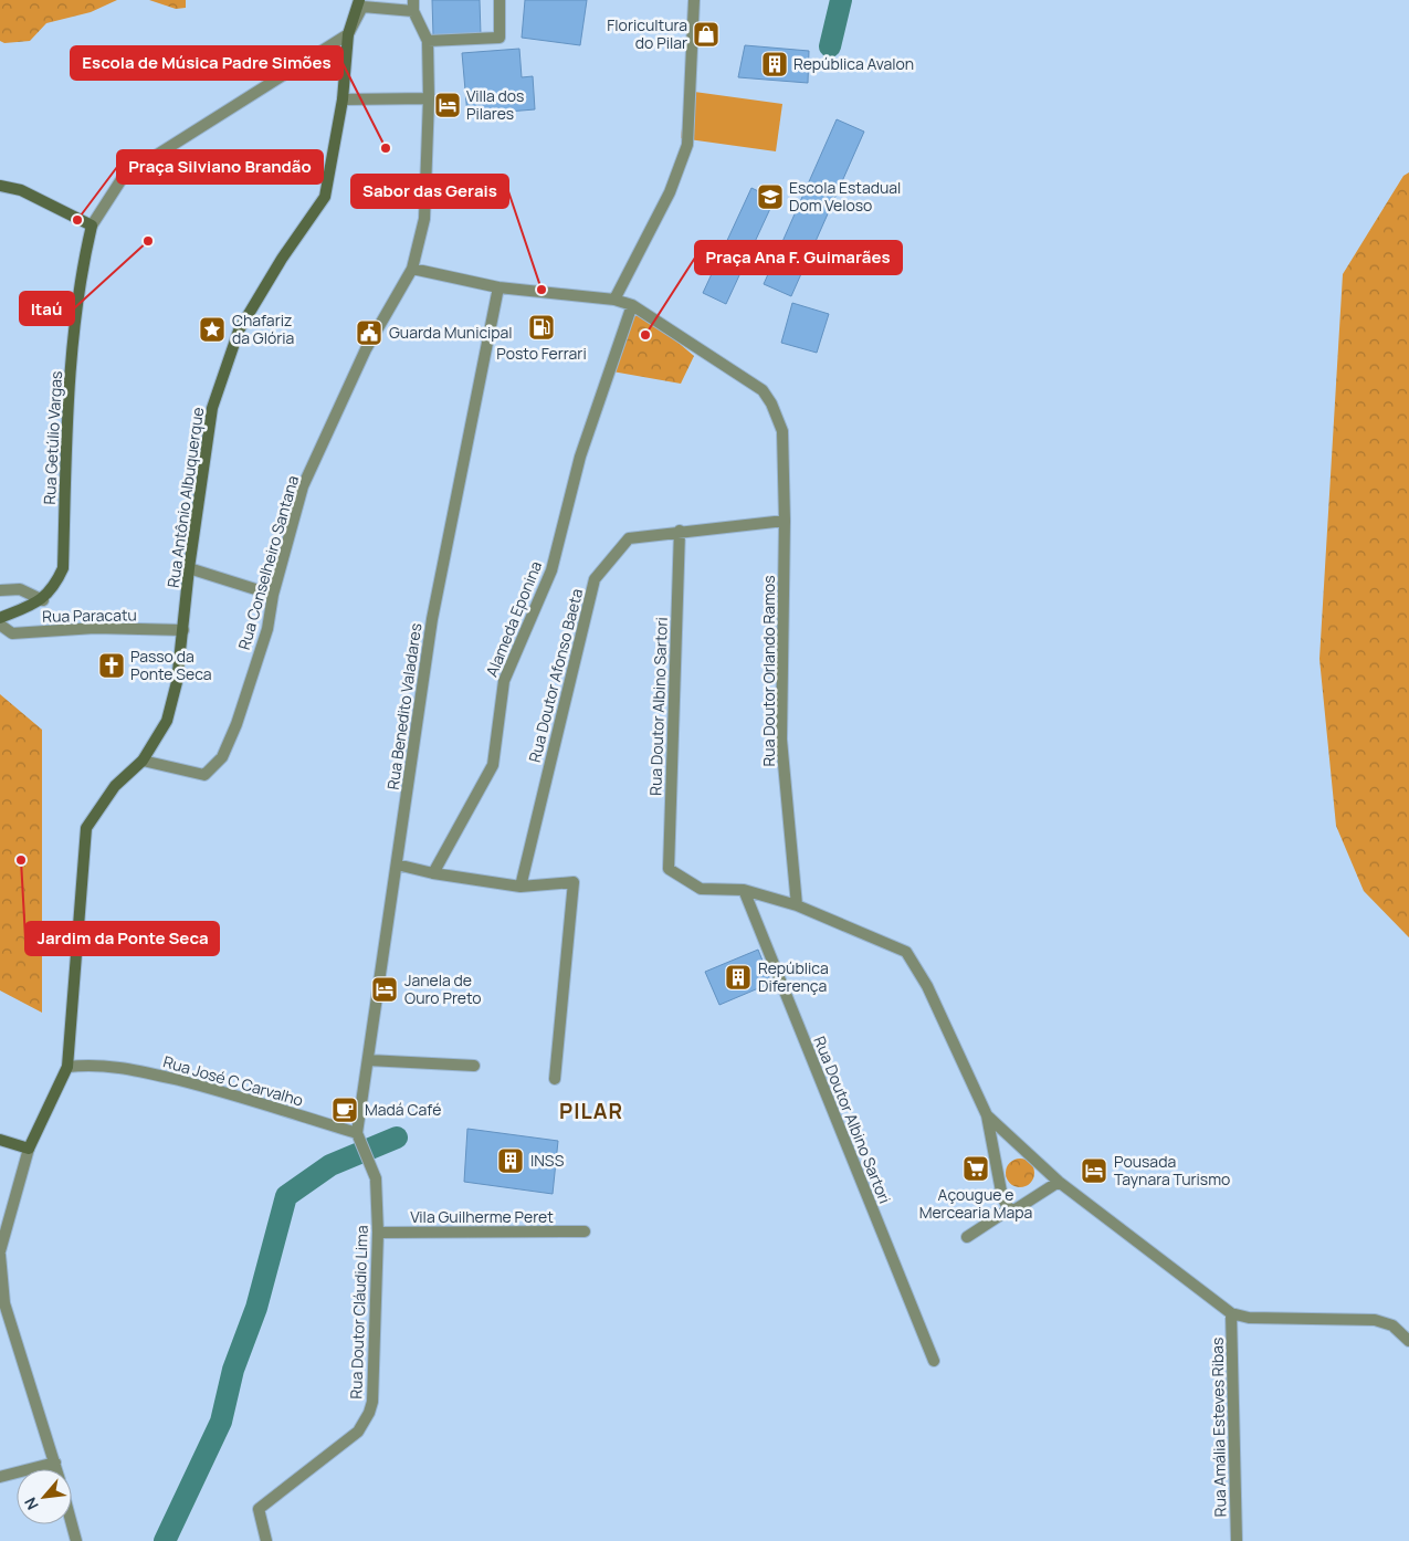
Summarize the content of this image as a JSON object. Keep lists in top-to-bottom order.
{
  "streets": {
    "street": [
      "Rua Getúlio Vargas",
      "Rua Antônio Albuquerque",
      "Rua Conselheiro Santana",
      "Rua Paracatu",
      "Alameda Eponina",
      "Rua Doutor Orlando Ramos",
      "Rua Doutor Afonso Baeta",
      "Rua Benedito Valadares",
      "Rua Doutor Albino Sartori",
      "Rua José C Carvalho",
      "Vila Guilherme Peret",
      "Rua Doutor Cláudio Lima",
      "Rua Amália Esteves Ribas"
    ]
  },
  "crossings": [
    ["Rua Antônio Albuquerque", "Rua Conselheiro Santana"],
    ["Rua Antônio Albuquerque", "Rua Paracatu"],
    ["Rua Antônio Albuquerque", "Rua José C Carvalho"],
    ["Rua Conselheiro Santana", "Rua Doutor Orlando Ramos"],
    ["Alameda Eponina", "Rua Doutor Orlando Ramos"],
    ["Rua Doutor Orlando Ramos", "Rua Doutor Afonso Baeta"],
    ["Rua Doutor Orlando Ramos", "Rua Benedito Valadares"],
    ["Rua Doutor Orlando Ramos", "Rua Doutor Albino Sartori"],
    ["Rua Doutor Afonso Baeta", "Rua Doutor Albino Sartori"],
    ["Rua Benedito Valadares", "Rua José C Carvalho"],
    ["Rua Benedito Valadares", "Rua Doutor Cláudio Lima"],
    ["Rua José C Carvalho", "Rua Doutor Cláudio Lima"],
    ["Vila Guilherme Peret", "Rua Doutor Cláudio Lima"]
  ],
  "districts": ["PILAR"],
  "places": {
    "shop": ["Floricultura do Pilar"],
    "building": ["República Avalon", "República Diferença", "INSS"],
    "hotel": ["Villa dos Pilares", "Janela de Ouro Preto", "Pousada Taynara Turismo"],
    "other": [
      "Escola de Música Padre Simões",
      "Praça Silviano Brandão",
      "Itaú",
      "Sabor das Gerais",
      "Praça Ana F. Guimarães",
      "Jardim da Ponte Seca"
    ],
    "school or university": ["Escola Estadual Dom Veloso"],
    "fuel station": ["Posto Ferrari"],
    "place": ["Chafariz da Glória"],
    "public building": ["Guarda Municipal"],
    "church": ["Passo da Ponte Seca"],
    "cafe": ["Madá Café"],
    "supermarket": ["Açougue e Mercearia Mapa"]
  },
  "north": "bottom left"
}
